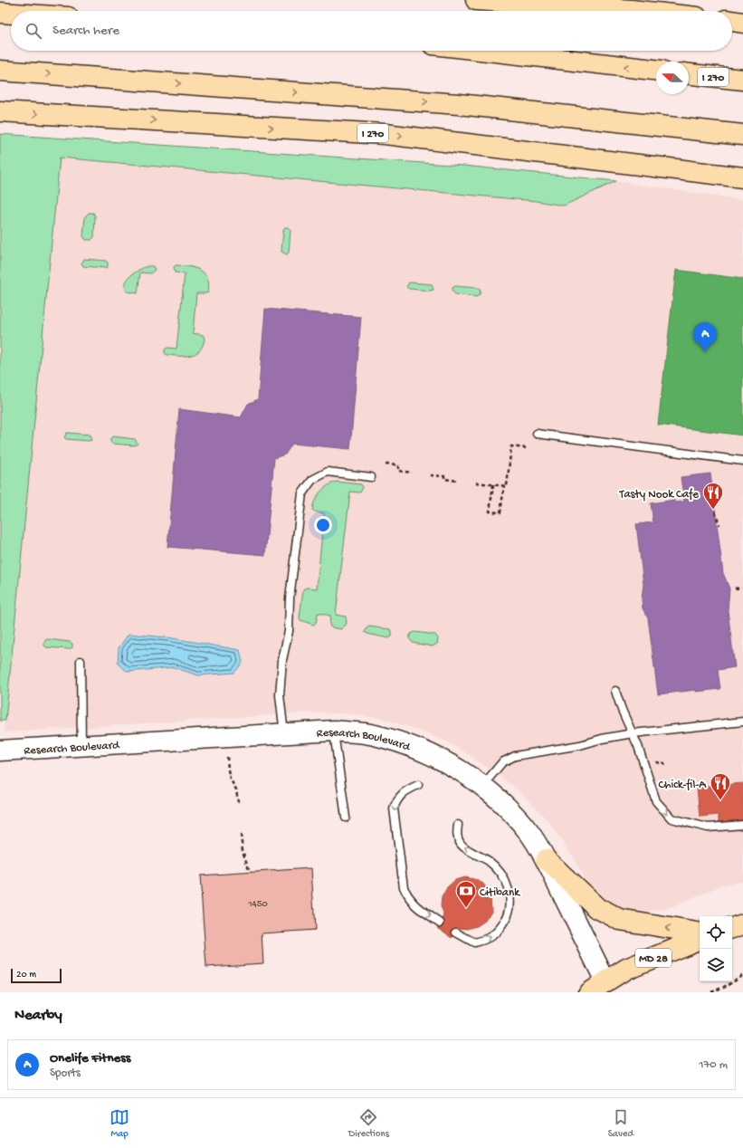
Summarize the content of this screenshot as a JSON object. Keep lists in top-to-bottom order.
{
  "streets": {
    "main road": ["I 270", "MD 28"],
    "street": ["Research Boulevard"]
  },
  "crossings": [
    ["Research Boulevard", "MD 28"]
  ],
  "places": {
    "restaurant": ["Tasty Nook Cafe", "Chick-fil-A"],
    "bank": ["Citibank"]
  },
  "house_numbers": ["1450"],
  "scale_bar": "20 m",
  "north": "left",
  "page": {
    "search": "Search here",
    "pins": "A",
    "scale": "20 m",
    "heading": "Nearby",
    "list": [
      {
        "mark": "A",
        "name": "Onelife Fitness",
        "note": "Sports",
        "value": "170 m"
      }
    ],
    "nav": ["Map", "Directions", "Saved"]
  }
}
